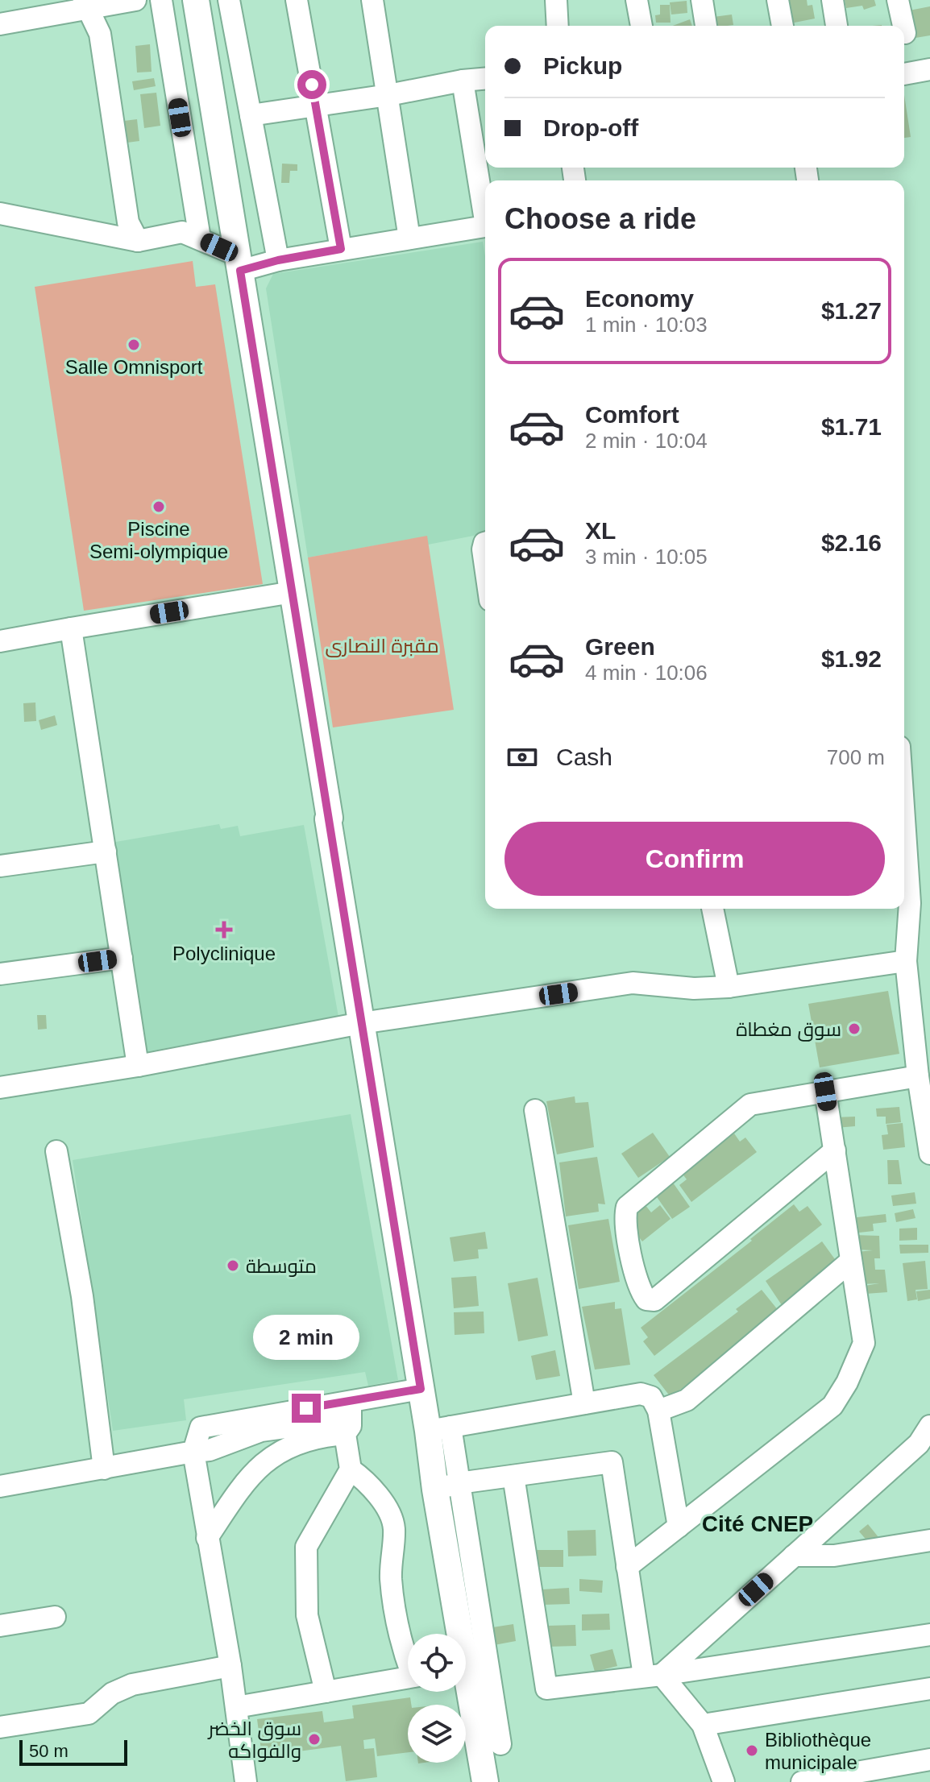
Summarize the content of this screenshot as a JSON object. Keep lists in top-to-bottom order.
{
  "districts": ["Cité CNEP"],
  "parks": ["مقبرة النصارى"],
  "places": {
    "other": [
      "Salle Omnisport",
      "Piscine Semi-olympique",
      "سوق مغطاة",
      "متوسطة",
      "سوق الخضر والفواكه",
      "Bibliothèque municipale"
    ],
    "health": ["Polyclinique"]
  },
  "scale_bar": "50 m",
  "page": {
    "banner": ["Pickup", "Drop-off"],
    "heading": "Choose a ride",
    "list": [
      {
        "name": "Economy",
        "note": "1 min · 10:03",
        "value": "$1.27"
      },
      {
        "name": "Comfort",
        "note": "2 min · 10:04",
        "value": "$1.71"
      },
      {
        "name": "XL",
        "note": "3 min · 10:05",
        "value": "$2.16"
      },
      {
        "name": "Green",
        "note": "4 min · 10:06",
        "value": "$1.92"
      }
    ],
    "pay": ["Cash", "700 m"],
    "buttons": "Confirm",
    "bubble": "2 min",
    "scale": "50 m"
  }
}
